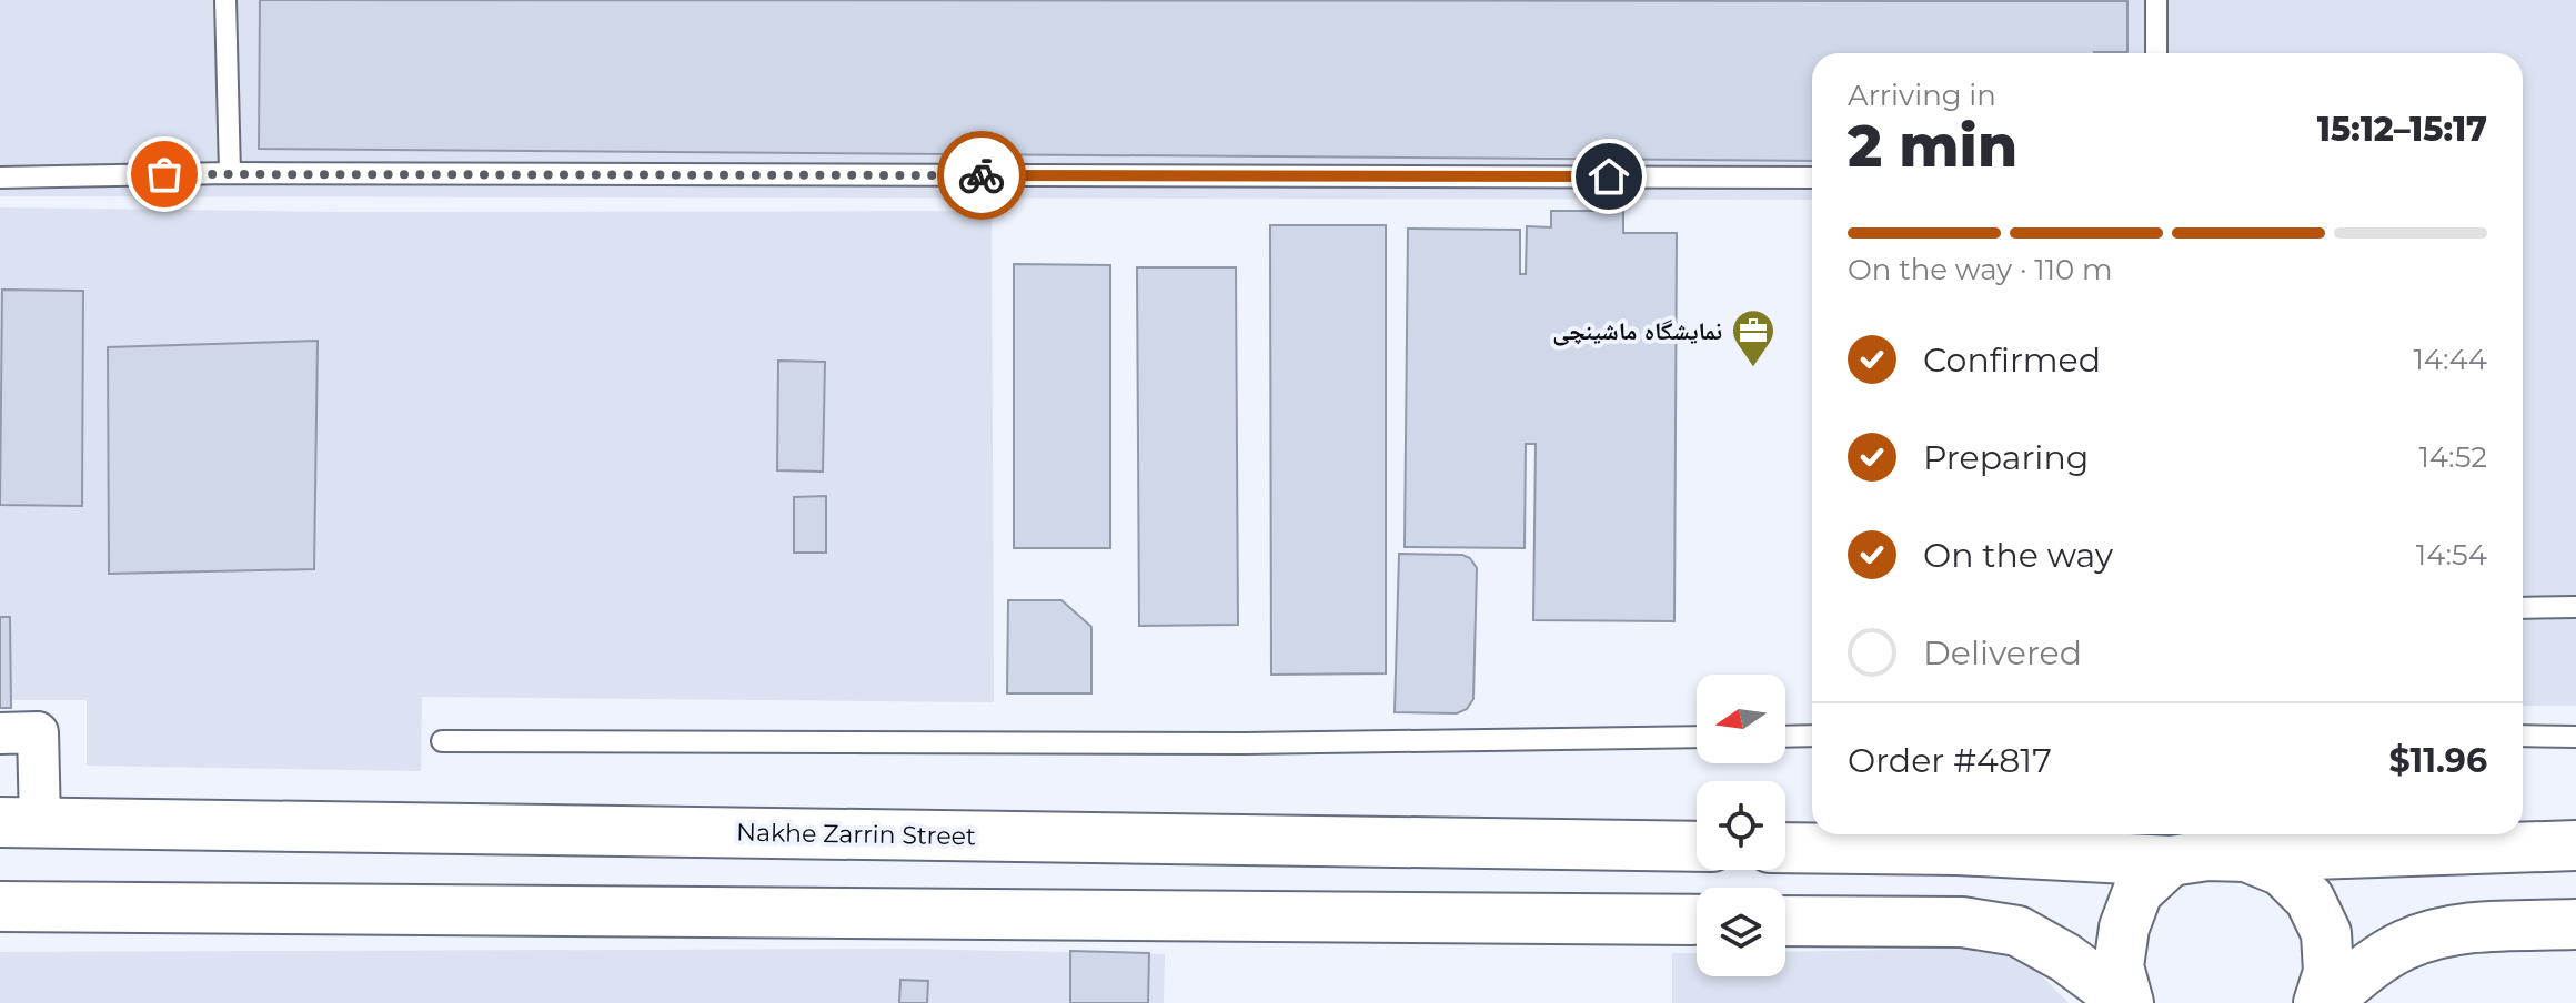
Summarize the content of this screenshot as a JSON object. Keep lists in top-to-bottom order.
{
  "streets": {
    "street": ["Nakhe Zarrin Street"]
  },
  "places": {
    "office": ["نمایشگاه ماشینچی"]
  },
  "north": "left",
  "page": {
    "heading": ["2 min", "Arriving in", "15:12–15:17"],
    "panel": ["Order #4817", "$11.96"],
    "bar": "On the way · 110 m",
    "list": [
      ["Confirmed", "14:44"],
      ["Preparing", "14:52"],
      ["On the way", "14:54"],
      "Delivered"
    ]
  }
}
